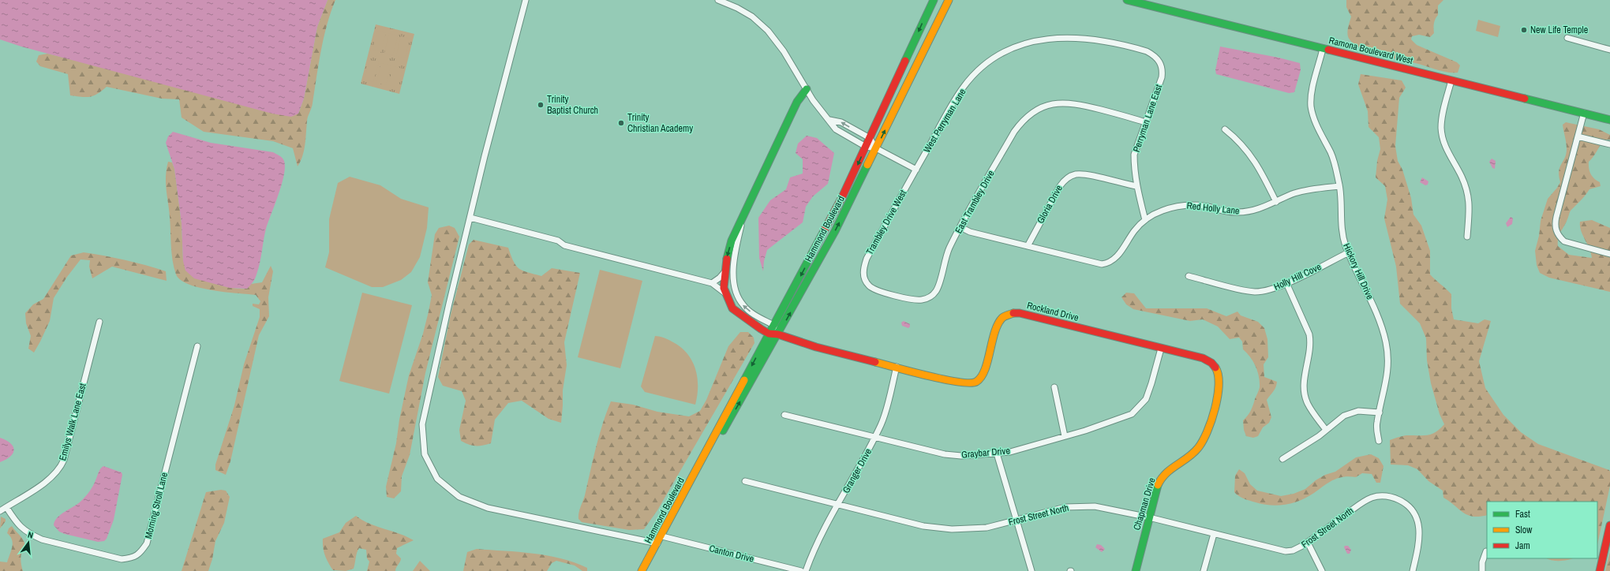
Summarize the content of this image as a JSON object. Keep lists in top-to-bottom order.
{
  "streets": {
    "street": [
      "Ramona Boulevard West",
      "Perryman Lane East",
      "West Perryman Lane",
      "East Trambley Drive",
      "Gloria Drive",
      "Red Holly Lane",
      "Trambley Drive West",
      "Hammond Boulevard",
      "Hickory Hill Drive",
      "Holly Hill Cove",
      "Rockland Drive",
      "Emilys Walk Lane East",
      "Graybar Drive",
      "Granger Drive",
      "Chapman Drive",
      "Morning Stroll Lane",
      "Frost Street North",
      "Canton Drive"
    ]
  },
  "crossings": [
    ["Ramona Boulevard West", "Hickory Hill Drive"],
    ["Perryman Lane East", "West Perryman Lane"],
    ["Perryman Lane East", "East Trambley Drive"],
    ["Perryman Lane East", "Gloria Drive"],
    ["Perryman Lane East", "Red Holly Lane"],
    ["West Perryman Lane", "Trambley Drive West"],
    ["East Trambley Drive", "Red Holly Lane"],
    ["East Trambley Drive", "Trambley Drive West"],
    ["Gloria Drive", "Red Holly Lane"],
    ["Red Holly Lane", "Hickory Hill Drive"],
    ["Hammond Boulevard", "Rockland Drive"],
    ["Hammond Boulevard", "Canton Drive"],
    ["Hickory Hill Drive", "Holly Hill Cove"],
    ["Rockland Drive", "Graybar Drive"],
    ["Rockland Drive", "Granger Drive"],
    ["Rockland Drive", "Chapman Drive"],
    ["Emilys Walk Lane East", "Morning Stroll Lane"],
    ["Graybar Drive", "Granger Drive"],
    ["Granger Drive", "Frost Street North"],
    ["Chapman Drive", "Frost Street North"]
  ],
  "places": ["New Life Temple", "Trinity Baptist Church", "Trinity Christian Academy"],
  "legend": ["Fast", "Slow", "Jam"],
  "north": "top"
}
